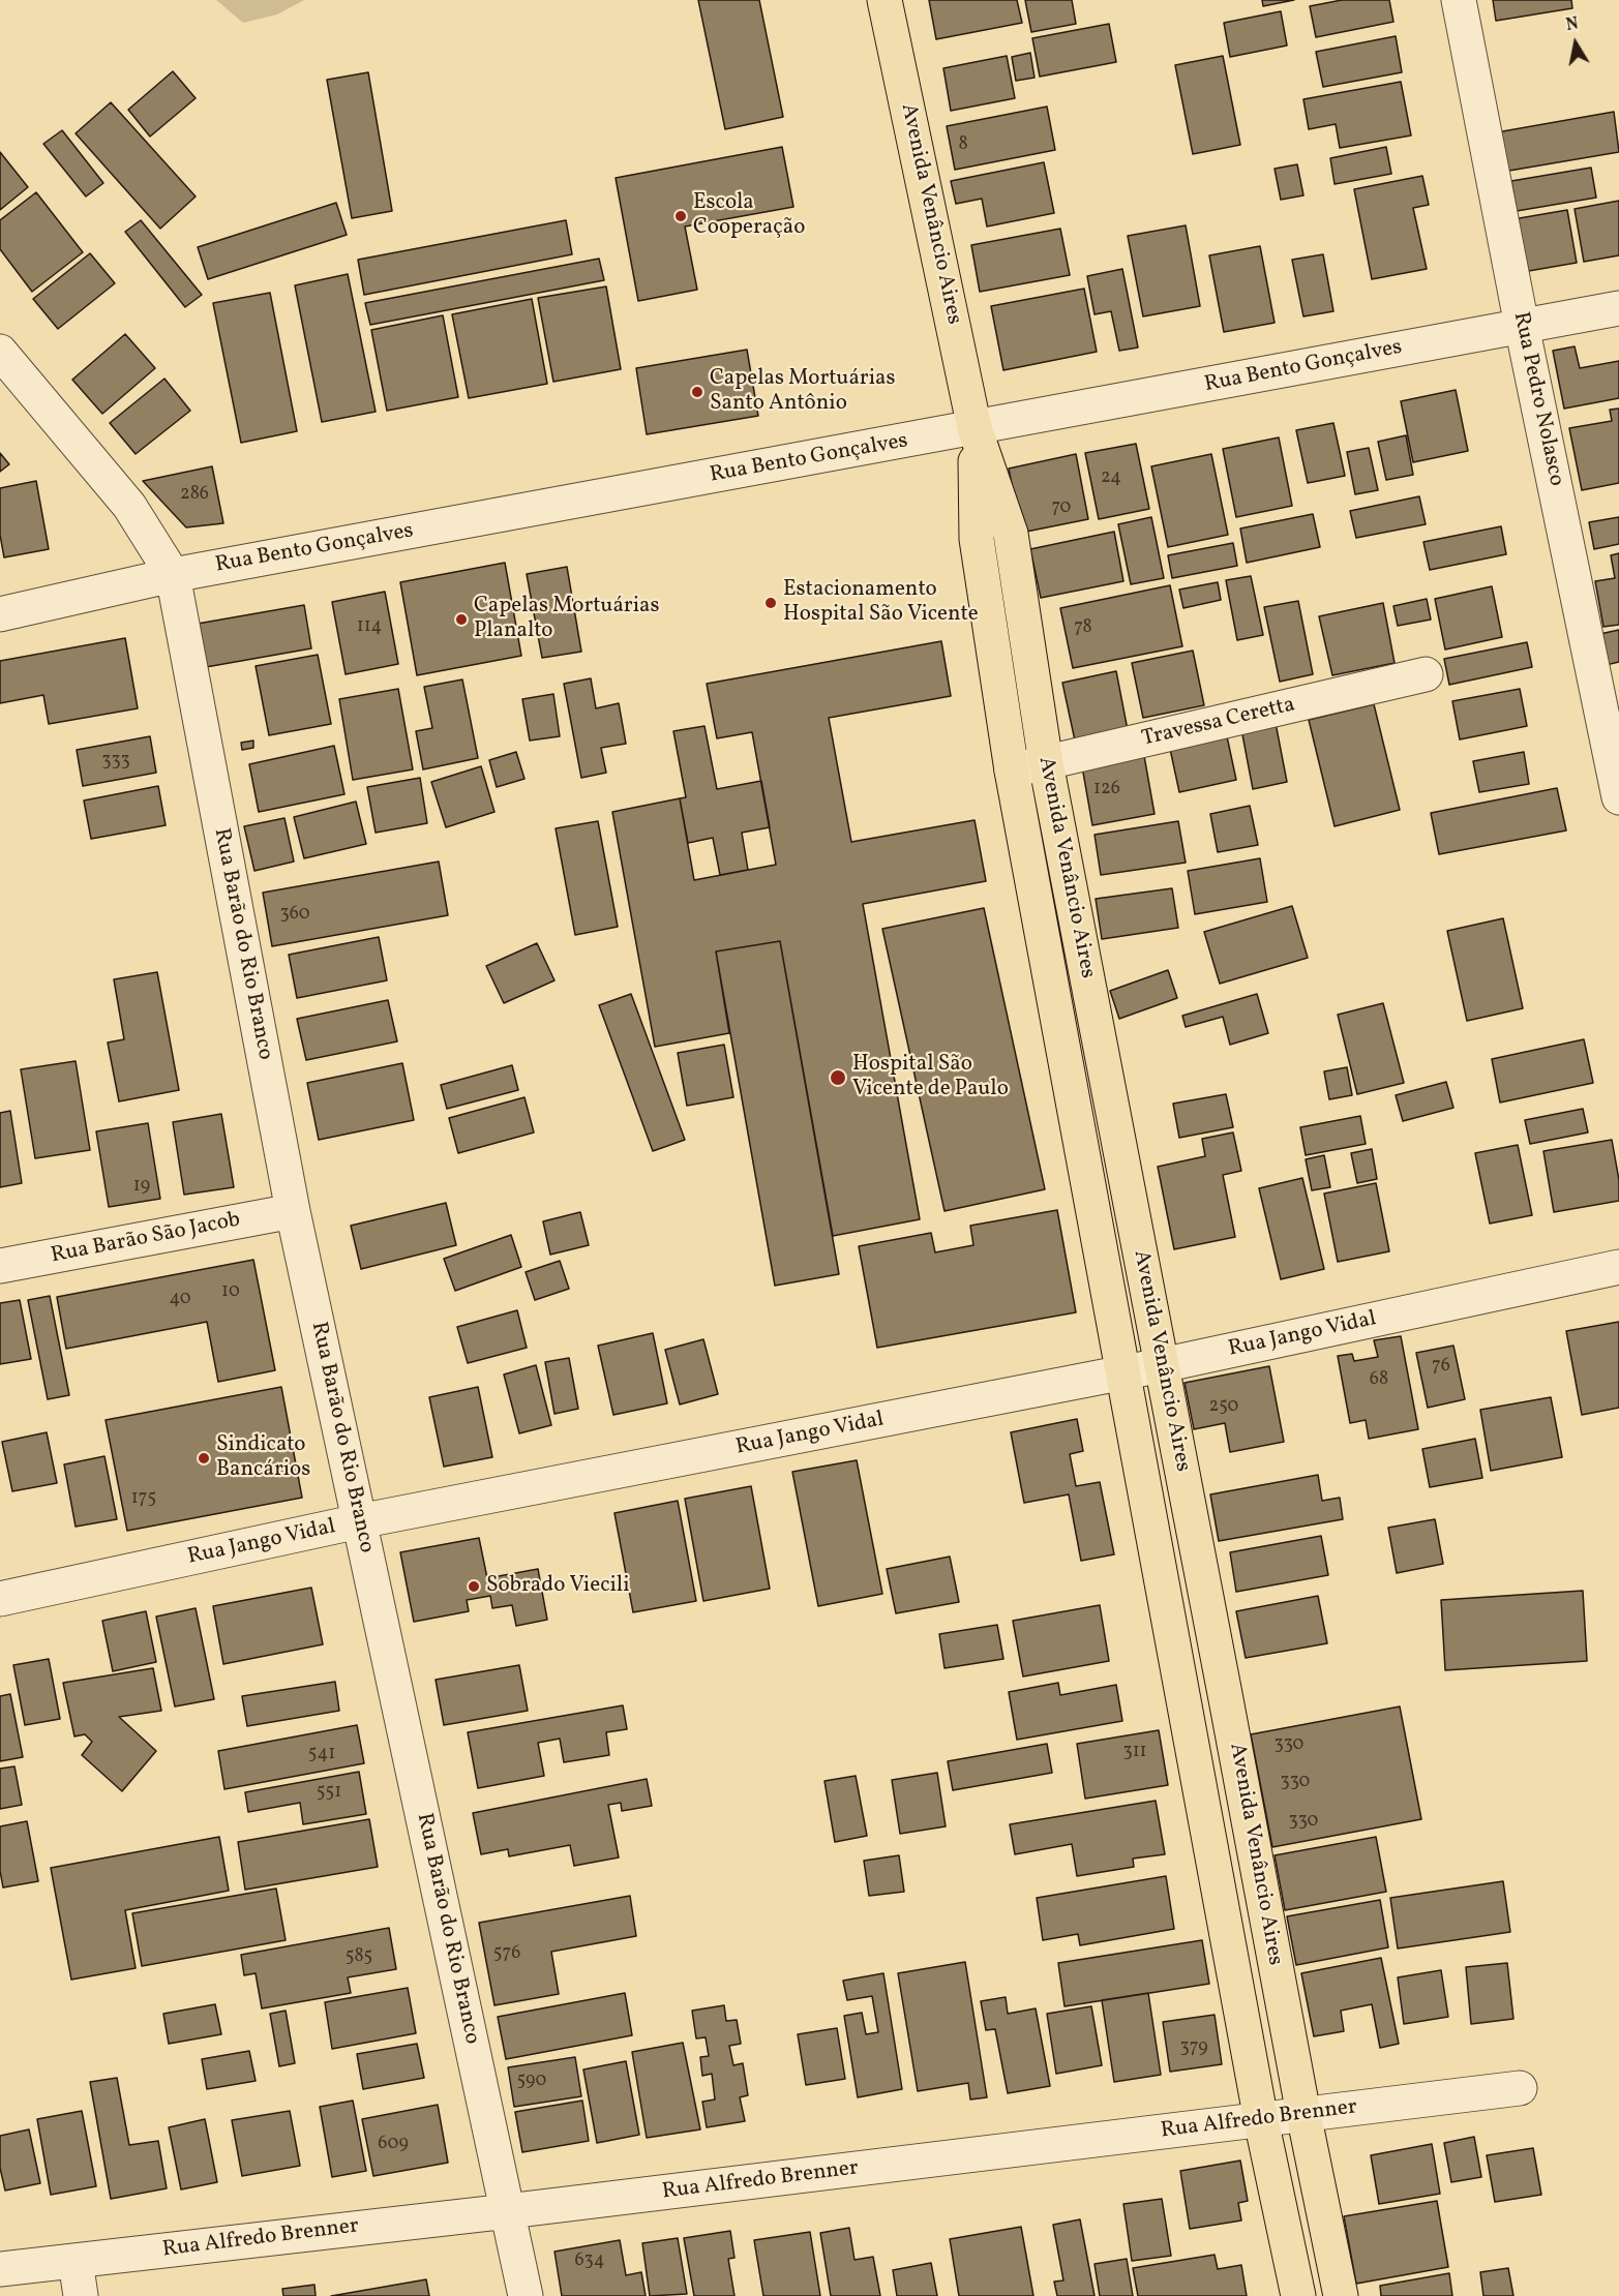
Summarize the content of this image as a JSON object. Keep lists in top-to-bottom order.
{
  "streets": {
    "main road": ["Avenida Venâncio Aires"],
    "street": [
      "Rua Bento Gonçalves",
      "Rua Pedro Nolasco",
      "Travessa Ceretta",
      "Rua Barão do Rio Branco",
      "Rua Barão São Jacob",
      "Rua Jango Vidal",
      "Rua Alfredo Brenner"
    ]
  },
  "crossings": [
    ["Avenida Venâncio Aires", "Rua Bento Gonçalves"],
    ["Avenida Venâncio Aires", "Travessa Ceretta"],
    ["Avenida Venâncio Aires", "Rua Jango Vidal"],
    ["Avenida Venâncio Aires", "Rua Alfredo Brenner"],
    ["Rua Bento Gonçalves", "Rua Pedro Nolasco"],
    ["Rua Bento Gonçalves", "Rua Barão do Rio Branco"],
    ["Rua Barão do Rio Branco", "Rua Barão São Jacob"],
    ["Rua Barão do Rio Branco", "Rua Jango Vidal"],
    ["Rua Barão do Rio Branco", "Rua Alfredo Brenner"]
  ],
  "places": [
    "Escola Cooperação",
    "Capelas Mortuárias Santo Antônio",
    "Estacionamento Hospital São Vicente",
    "Capelas Mortuárias Planalto",
    "Hospital São Vicente de Paulo",
    "Sindicato Bancários",
    "Sobrado Viecili"
  ],
  "house_numbers": [
    "8",
    "24",
    "286",
    "70",
    "114",
    "78",
    "333",
    "126",
    "360",
    "19",
    "10",
    "40",
    "76",
    "68",
    "250",
    "175",
    "330",
    "311",
    "541",
    "330",
    "551",
    "330",
    "576",
    "585",
    "379",
    "590",
    "609",
    "634"
  ],
  "north": "top"
}
